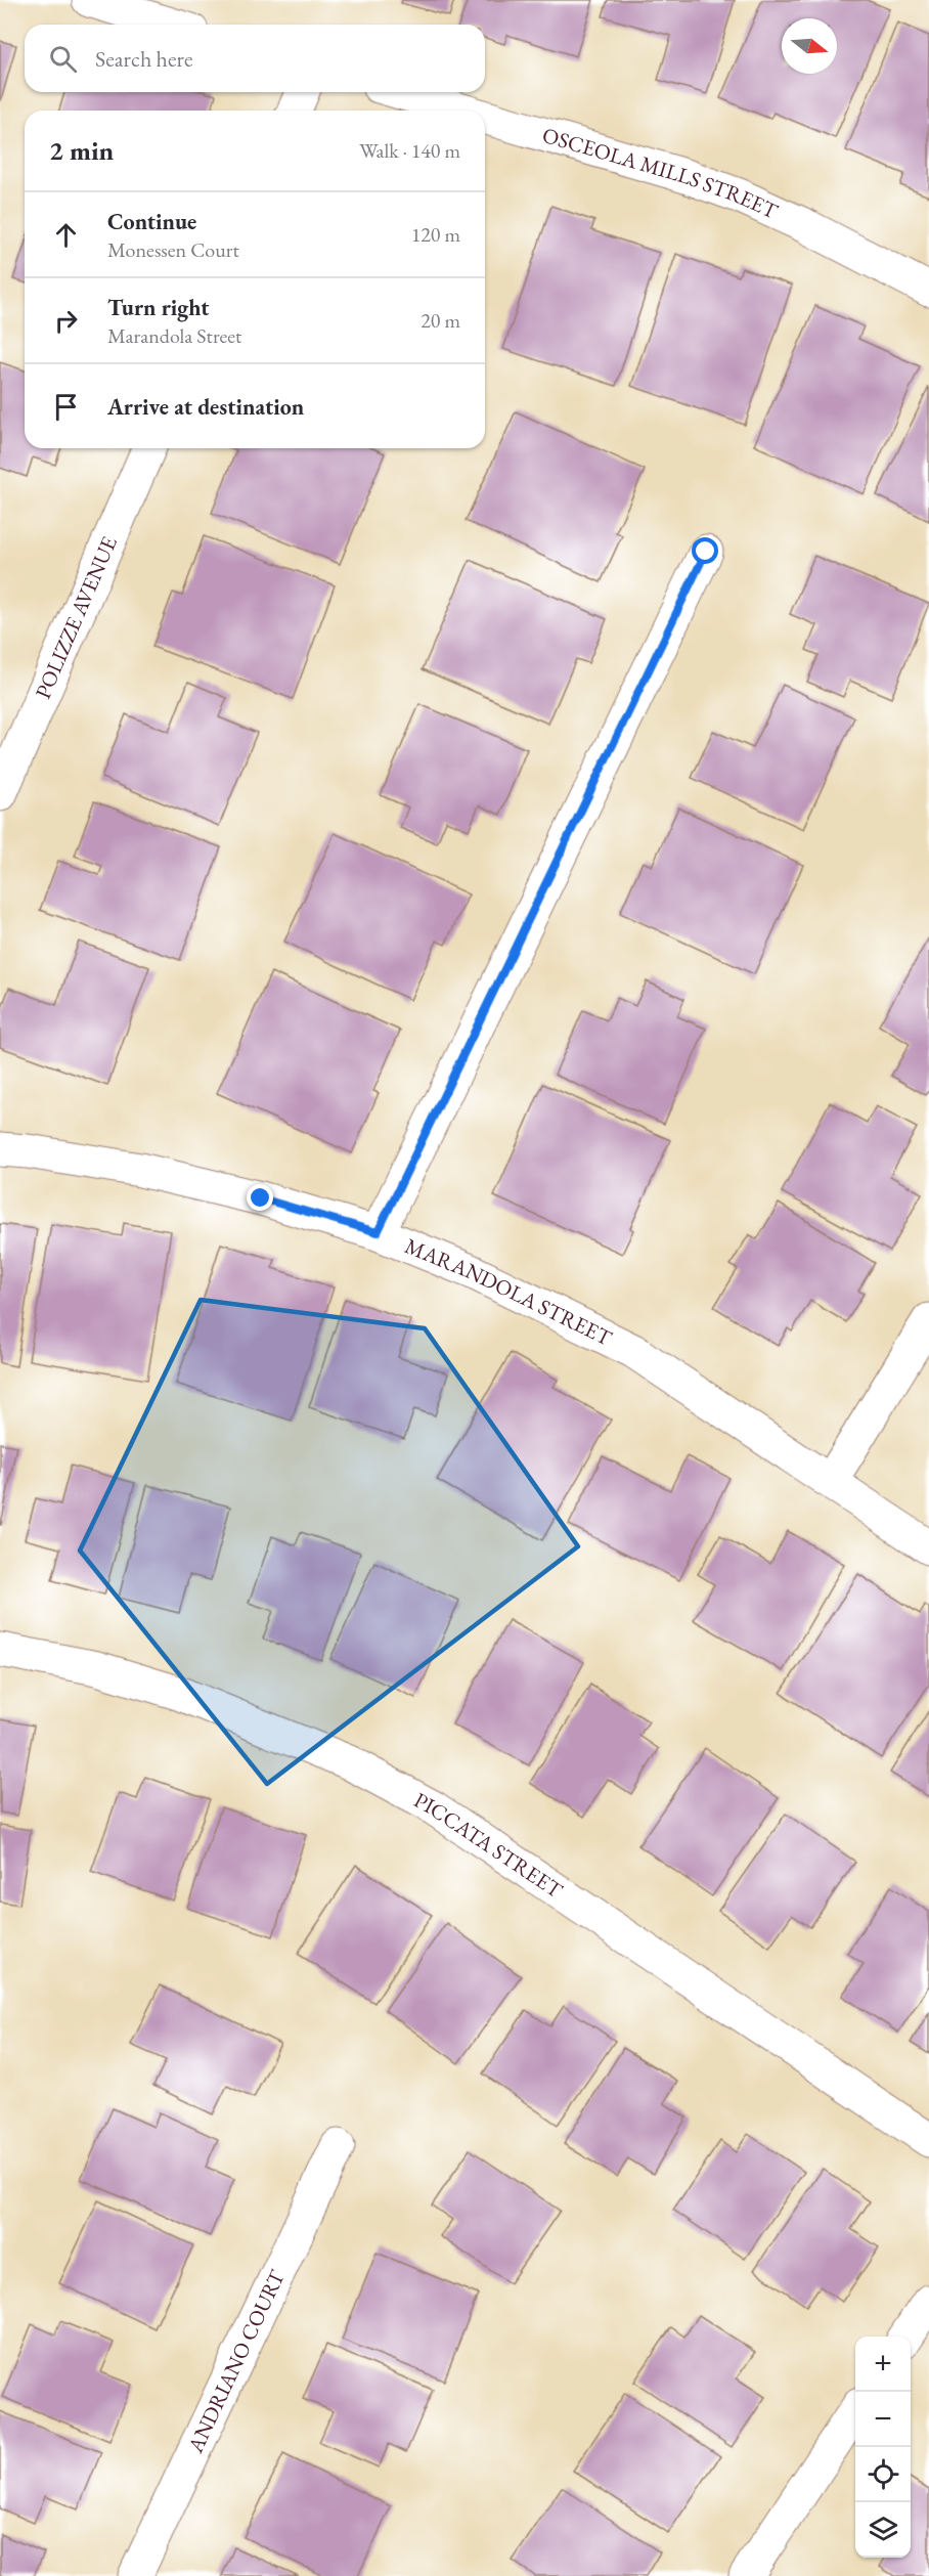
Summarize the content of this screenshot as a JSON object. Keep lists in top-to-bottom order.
{
  "streets": {
    "street": [
      "OSCEOLA MILLS STREET",
      "POLIZZE AVENUE",
      "MARANDOLA STREET",
      "PICCATA STREET",
      "ANDRIANO COURT"
    ]
  },
  "north": "right",
  "page": {
    "search": "Search here",
    "heading": ["2 min", "Walk · 140 m"],
    "list": [
      ["Continue", "Monessen Court", "120 m"],
      ["Turn right", "Marandola Street", "20 m"],
      "Arrive at destination"
    ],
    "map_buttons": ["+", "−"]
  }
}
